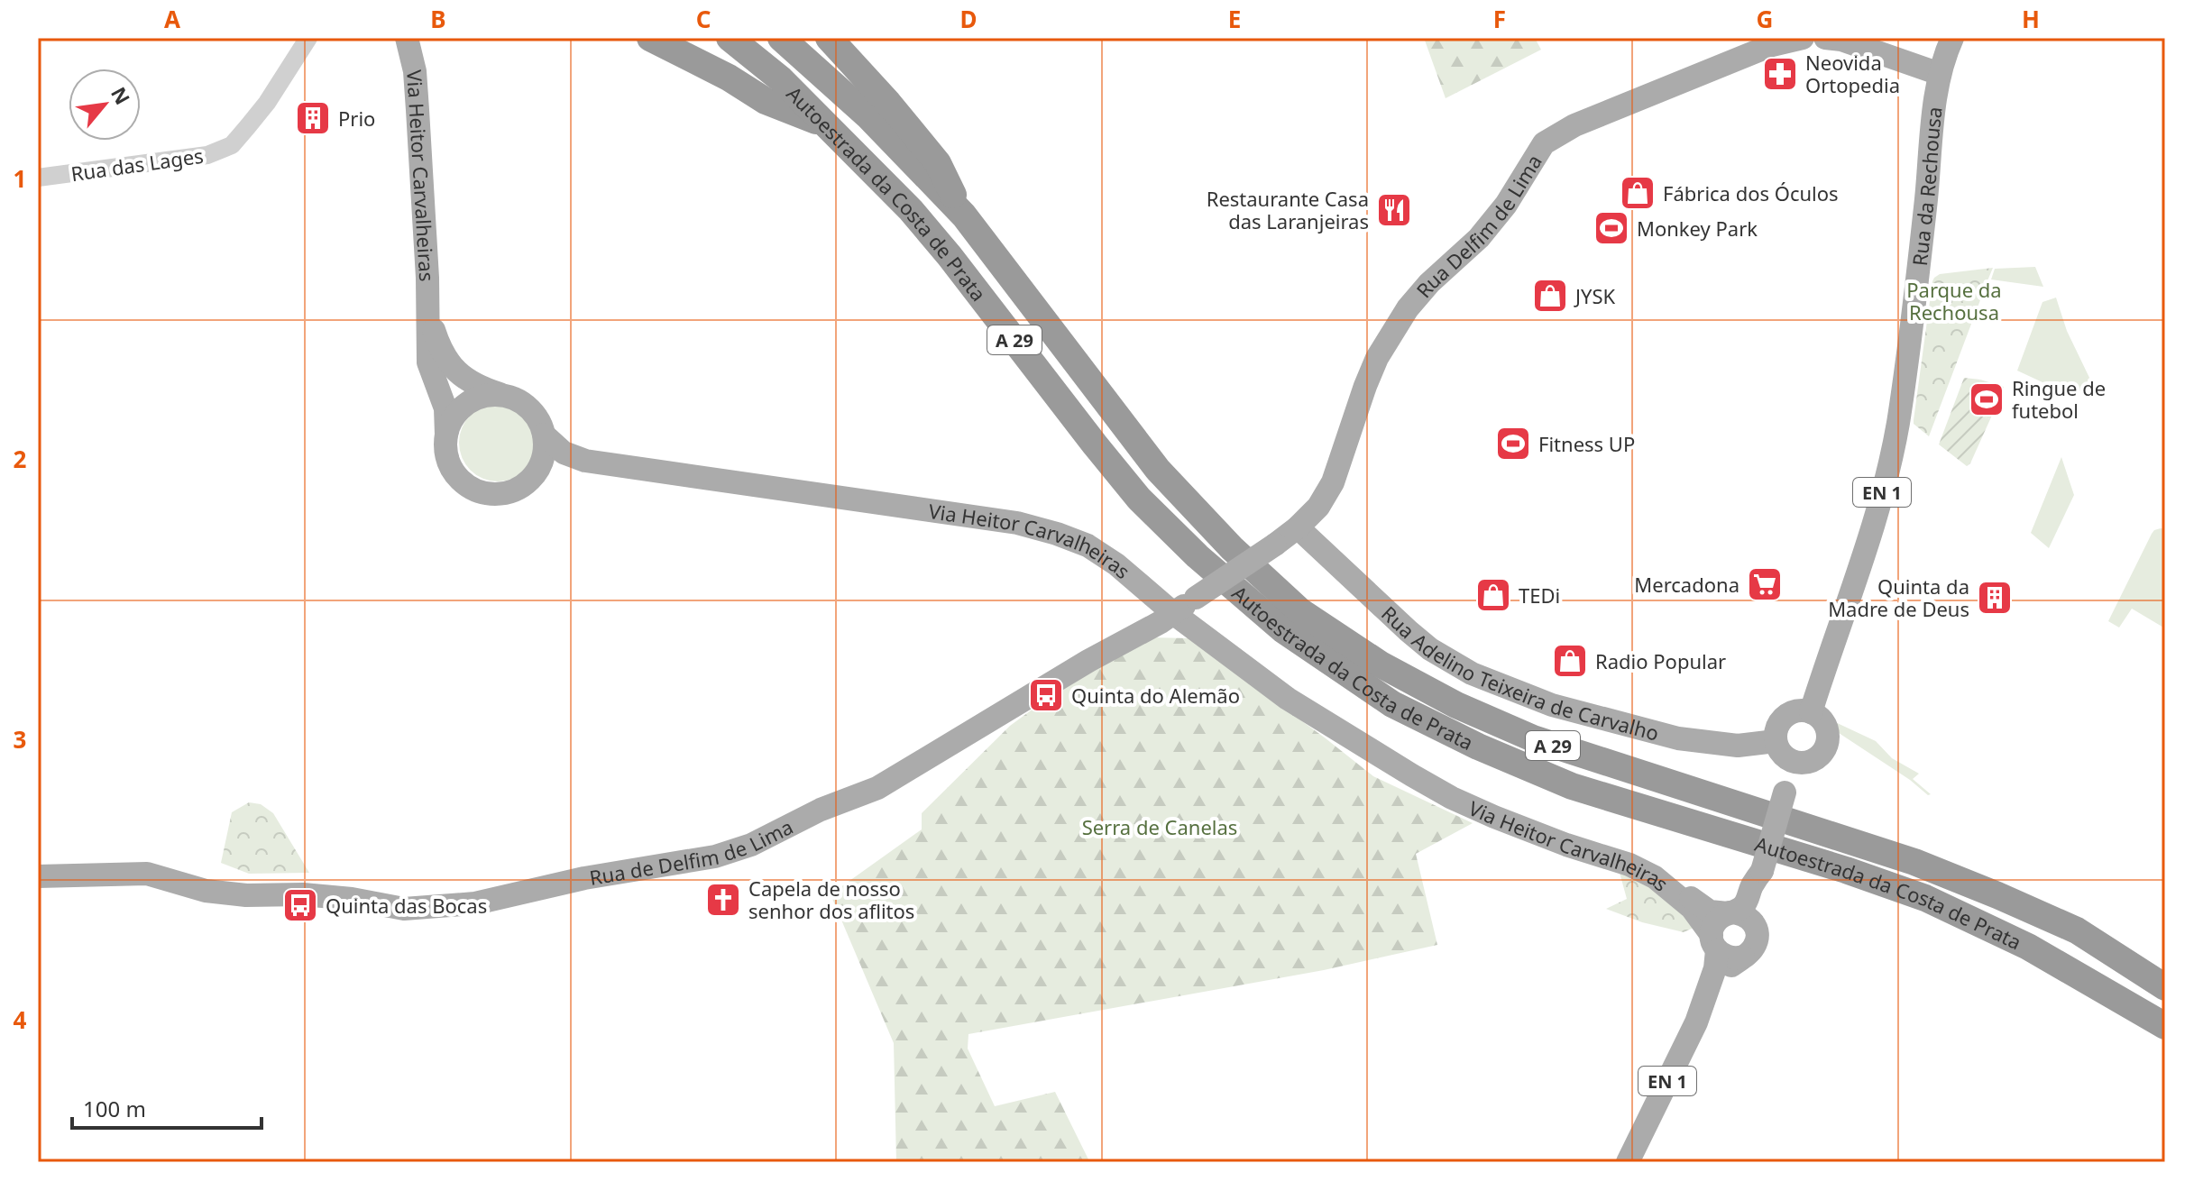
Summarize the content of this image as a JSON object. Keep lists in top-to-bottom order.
{
  "streets": {
    "highway": ["Autoestrada da Costa de Prata", "A 29"],
    "main road": [
      "Via Heitor Carvalheiras",
      "Rua da Rechousa",
      "Rua Delfim de Lima",
      "EN 1",
      "Rua Adelino Teixeira de Carvalho",
      "Rua de Delfim de Lima"
    ],
    "street": ["Rua das Lages"]
  },
  "crossings": [
    ["Via Heitor Carvalheiras", "EN 1"],
    ["Via Heitor Carvalheiras", "Rua de Delfim de Lima"],
    ["Rua da Rechousa", "EN 1"],
    ["Rua da Rechousa", "Rua Adelino Teixeira de Carvalho"],
    ["Rua Delfim de Lima", "Rua Adelino Teixeira de Carvalho"],
    ["Rua Delfim de Lima", "Rua de Delfim de Lima"],
    ["EN 1", "Rua Adelino Teixeira de Carvalho"]
  ],
  "parks": ["Parque da Rechousa", "Serra de Canelas"],
  "places": {
    "pharmacy": ["Neovida Ortopedia"],
    "building": ["Prio", "Quinta da Madre de Deus"],
    "shop": [
      "Fábrica dos Óculos",
      "JYSK",
      "TEDi",
      "Radio Popular"
    ],
    "restaurant": ["Restaurante Casa das Laranjeiras"],
    "sports": ["Monkey Park", "Ringue de futebol", "Fitness UP"],
    "supermarket": ["Mercadona"],
    "bus stop": ["Quinta do Alemão", "Quinta das Bocas"],
    "church": ["Capela de nosso senhor dos aflitos"]
  },
  "scale_bar": "100 m",
  "north": "top right",
  "grid": {
    "columns": [
      "A",
      "B",
      "C",
      "D",
      "E",
      "F",
      "G",
      "H"
    ],
    "rows": [
      "1",
      "2",
      "3",
      "4"
    ]
  }
}
